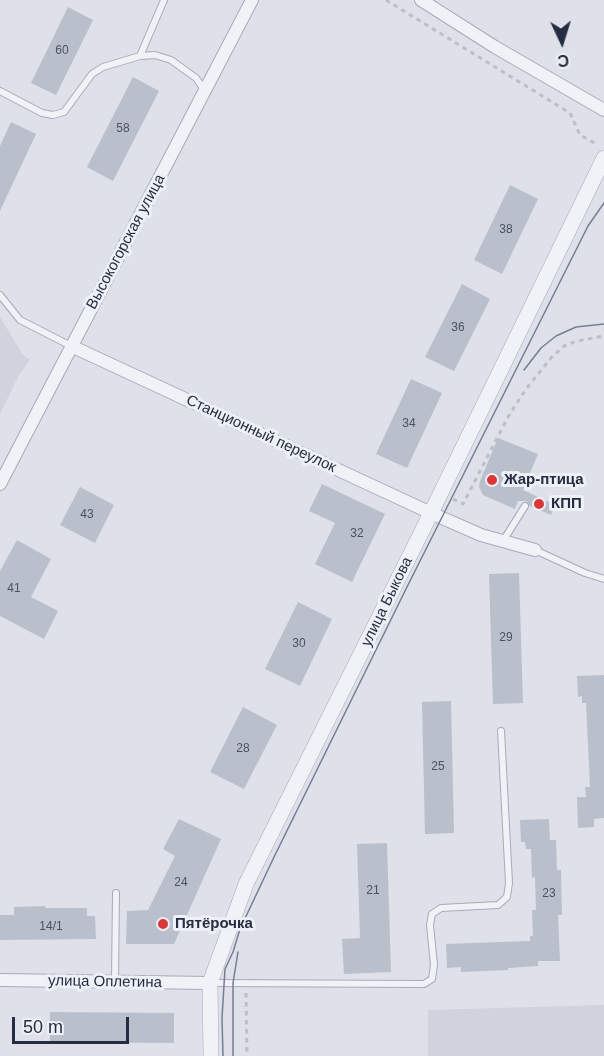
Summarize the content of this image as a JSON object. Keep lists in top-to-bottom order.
{
  "streets": {
    "street": [
      "Высокогорская улица",
      "Станционный переулок",
      "улица Быкова",
      "улица Оплетина"
    ]
  },
  "crossings": [
    ["Высокогорская улица", "Станционный переулок"],
    ["Станционный переулок", "улица Быкова"],
    ["улица Быкова", "улица Оплетина"]
  ],
  "places": ["Жар-птица", "КПП", "Пятёрочка"],
  "house_numbers": [
    "60",
    "58",
    "38",
    "36",
    "34",
    "43",
    "32",
    "41",
    "29",
    "30",
    "28",
    "25",
    "24",
    "21",
    "23",
    "14/1"
  ],
  "scale_bar": "50 m",
  "north": "bottom"
}
